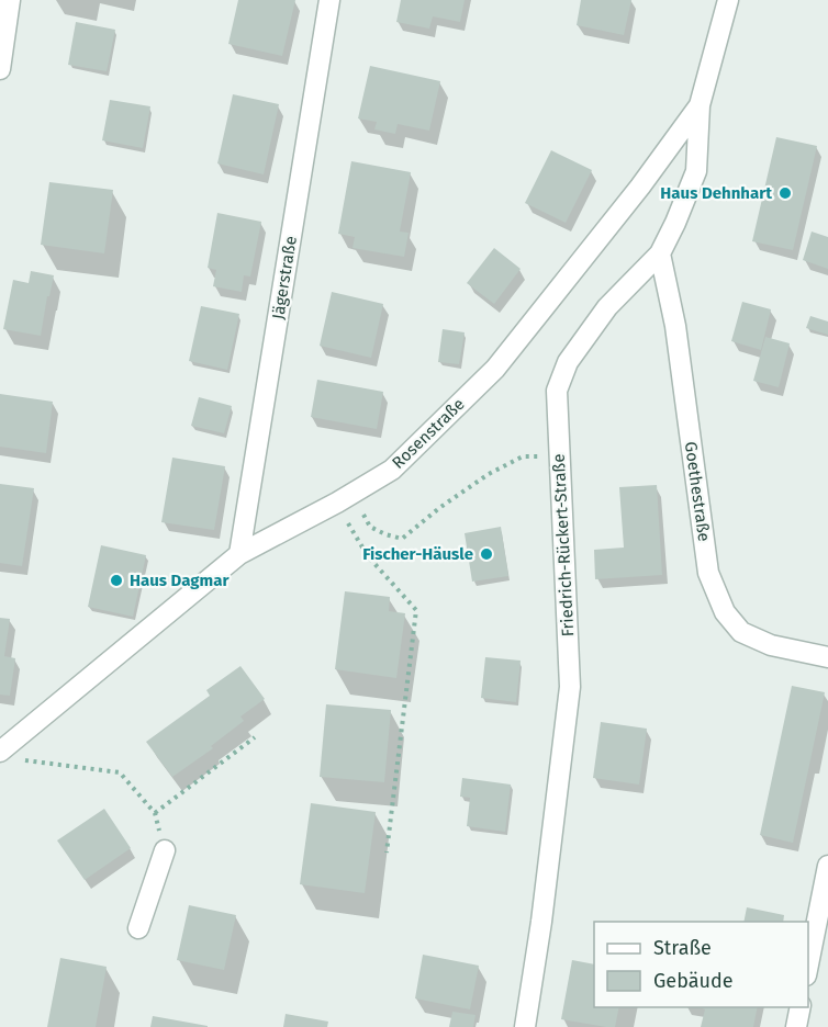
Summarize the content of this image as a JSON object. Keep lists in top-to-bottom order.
{
  "streets": {
    "street": [
      "Jägerstraße",
      "Rosenstraße",
      "Goethestraße",
      "Friedrich-Rückert-Straße"
    ]
  },
  "crossings": [
    ["Jägerstraße", "Rosenstraße"],
    ["Rosenstraße", "Friedrich-Rückert-Straße"],
    ["Goethestraße", "Friedrich-Rückert-Straße"]
  ],
  "places": ["Haus Dehnhart", "Fischer-Häusle", "Haus Dagmar"],
  "legend": ["Straße", "Gebäude"]
}
